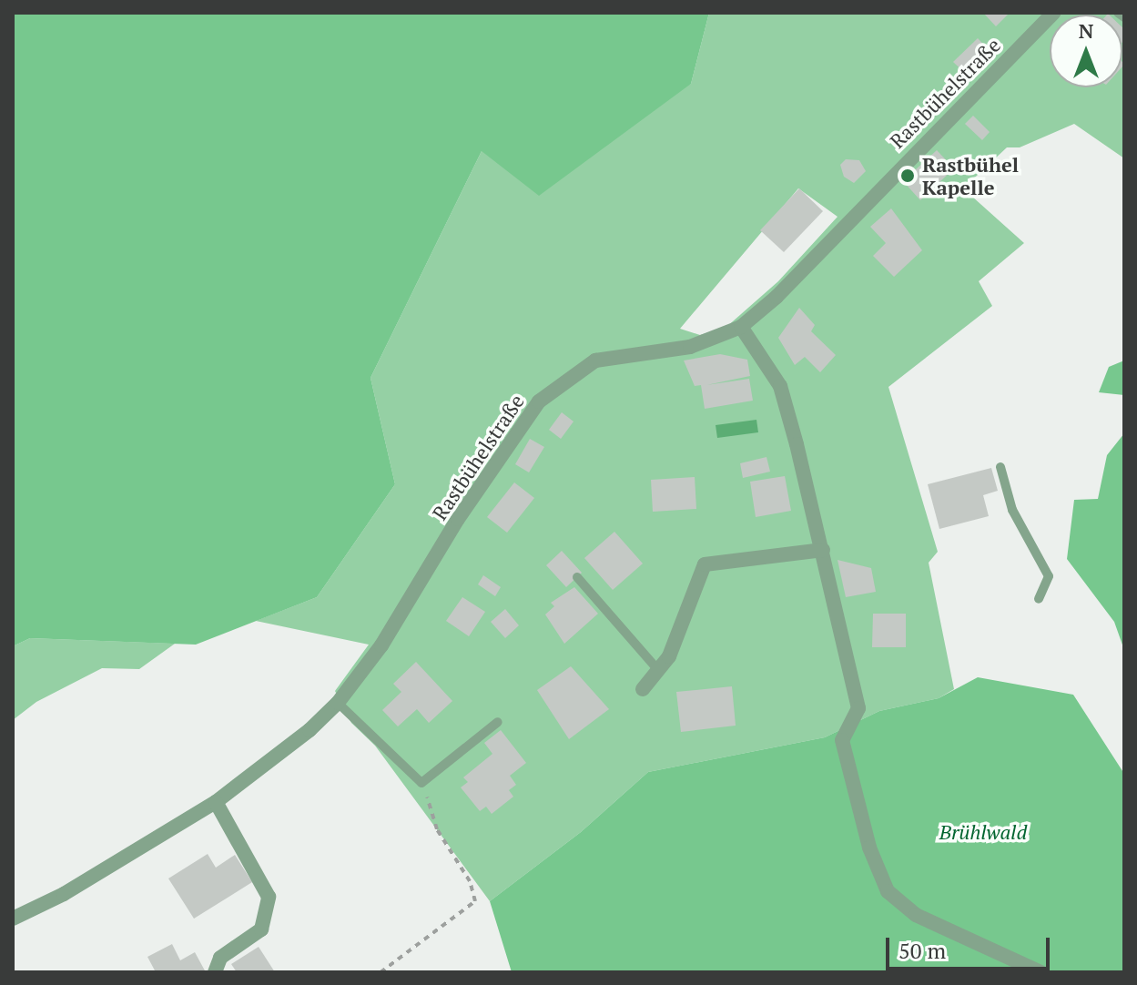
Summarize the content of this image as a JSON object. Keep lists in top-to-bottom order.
{
  "streets": {
    "street": ["Rastbühelstraße"]
  },
  "parks": ["Brühlwald"],
  "places": ["Rastbühel Kapelle"],
  "scale_bar": "50 m",
  "north": "top"
}
